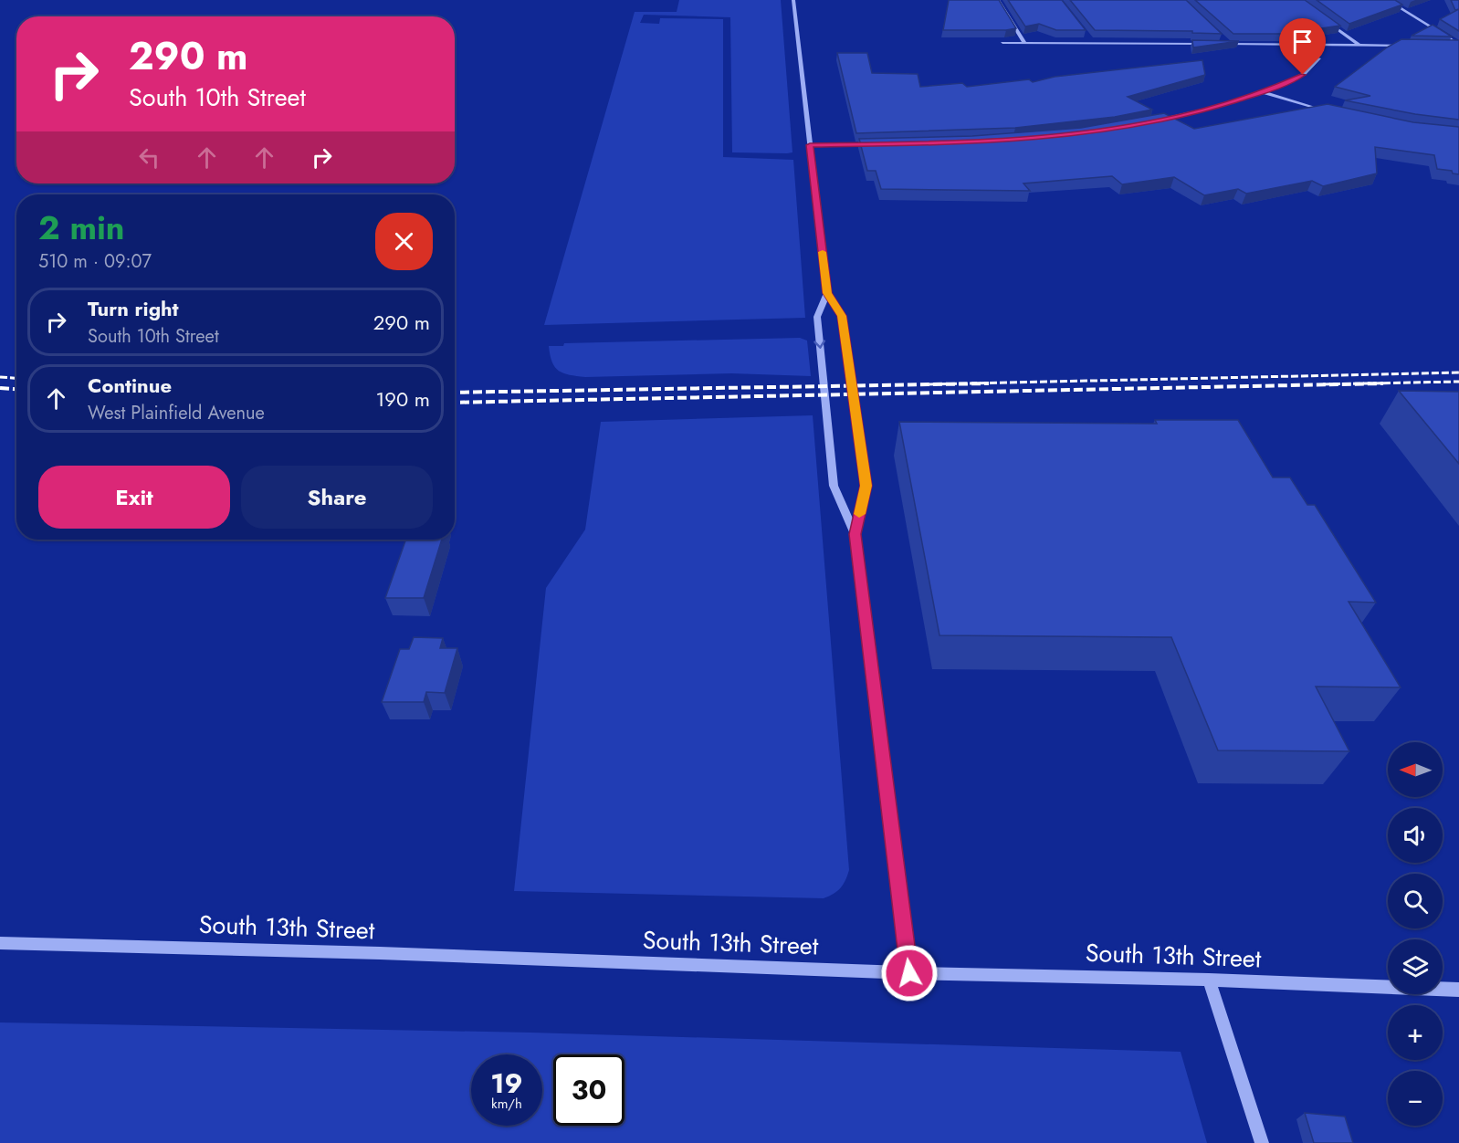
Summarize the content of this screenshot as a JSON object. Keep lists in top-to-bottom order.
{
  "streets": {
    "street": ["South 13th Street"]
  },
  "north": "left",
  "page": {
    "turn": ["290 m", "South 10th Street"],
    "heading": ["2 min", "510 m · 09:07"],
    "list": [
      {
        "name": "Turn right",
        "note": "South 10th Street",
        "value": "290 m"
      },
      {
        "name": "Continue",
        "note": "West Plainfield Avenue",
        "value": "190 m"
      }
    ],
    "buttons": ["Exit", "Share"],
    "map_buttons": ["+", "−"],
    "speed": "19 km/h",
    "limit": "30"
  }
}
